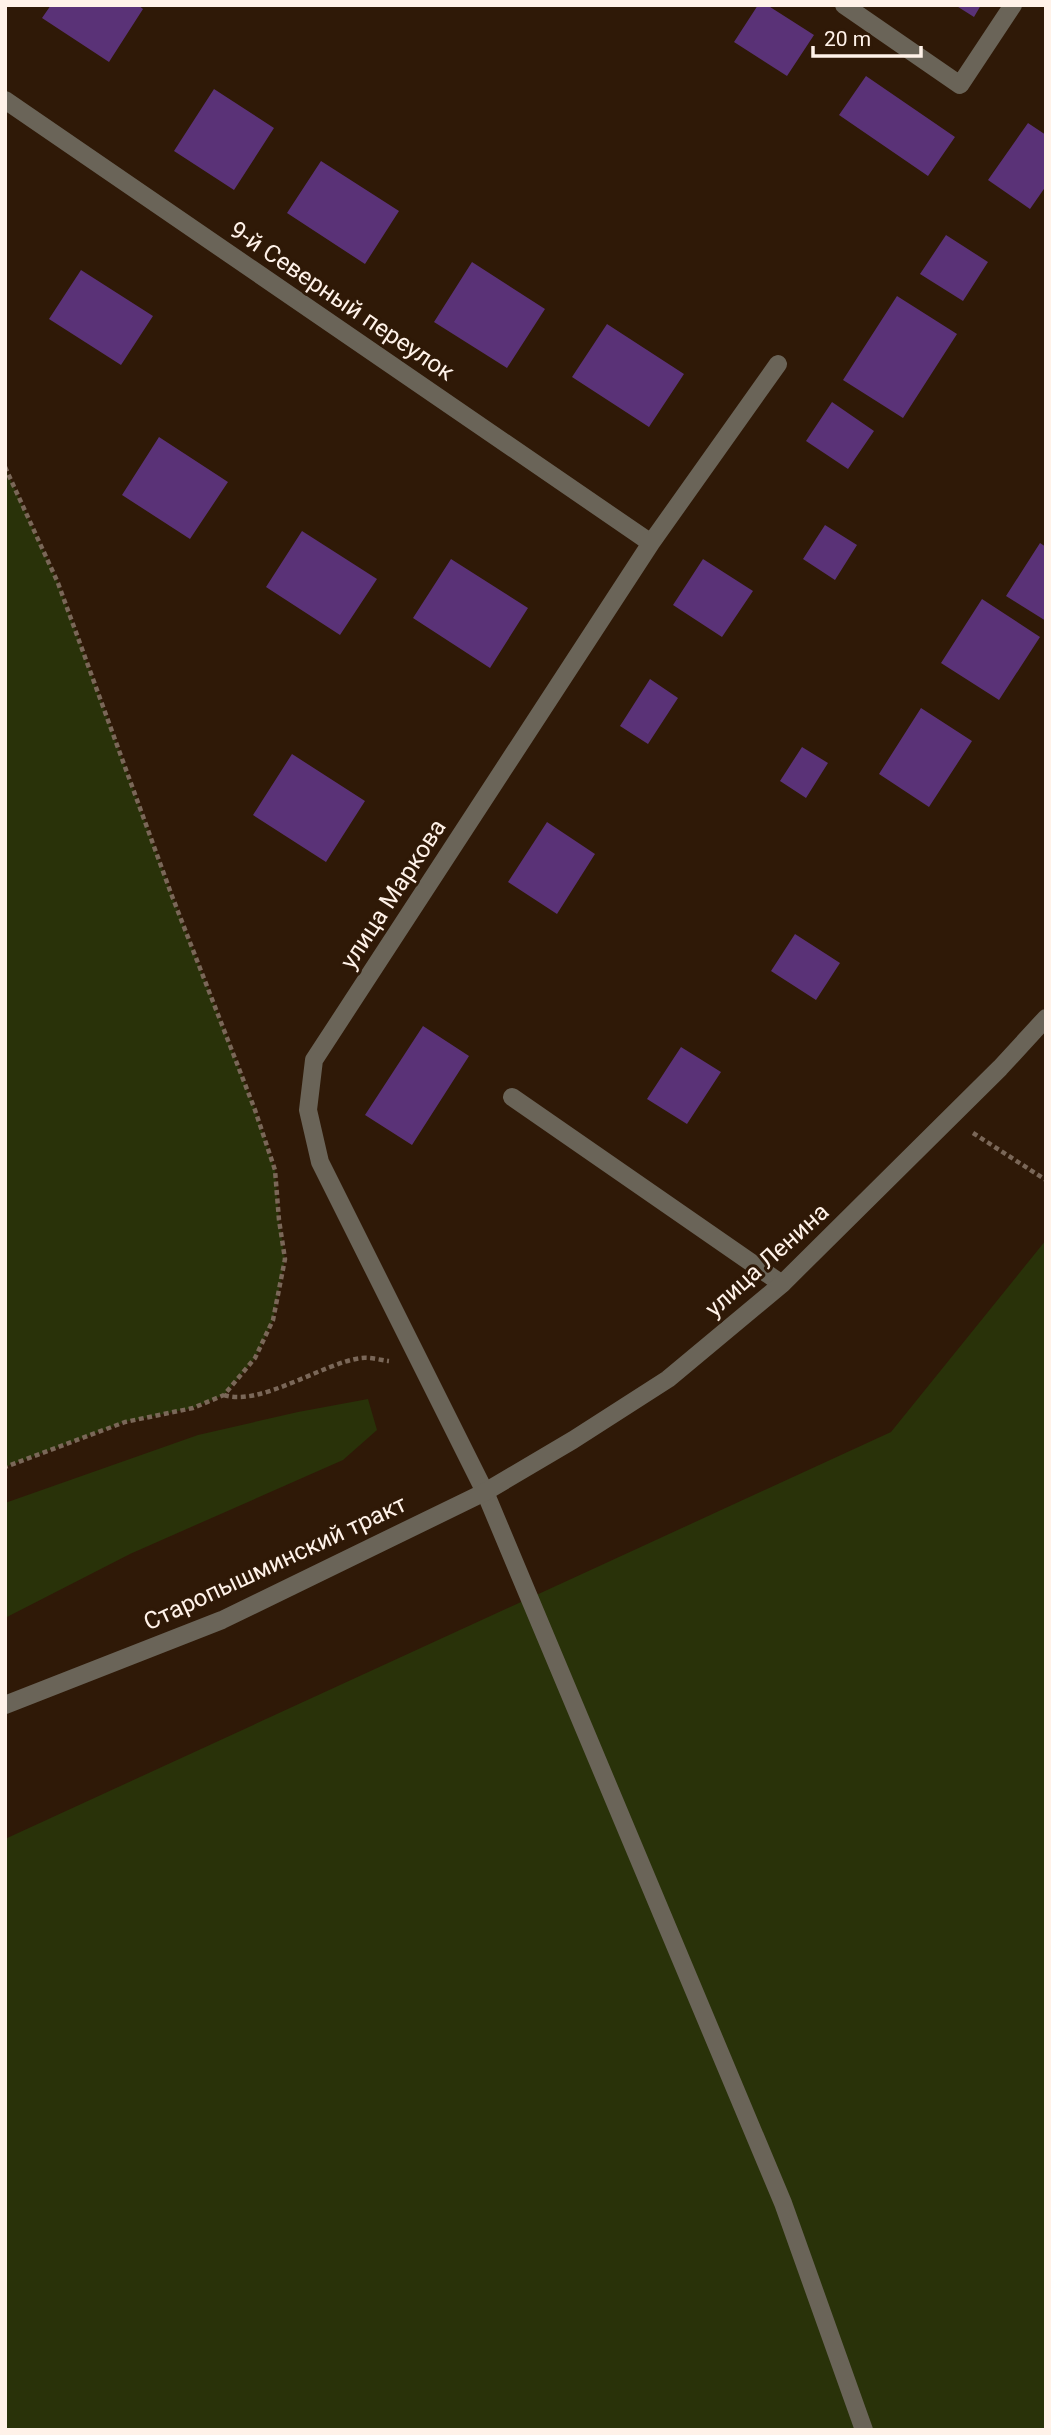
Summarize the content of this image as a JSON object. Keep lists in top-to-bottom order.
{
  "streets": {
    "street": [
      "9-й Северный переулок",
      "улица Маркова",
      "улица Ленина",
      "Старопышминский тракт"
    ]
  },
  "crossings": [
    ["9-й Северный переулок", "улица Маркова"],
    ["улица Маркова", "улица Ленина"],
    ["улица Маркова", "Старопышминский тракт"],
    ["улица Ленина", "Старопышминский тракт"]
  ],
  "scale_bar": "20 m"
}
